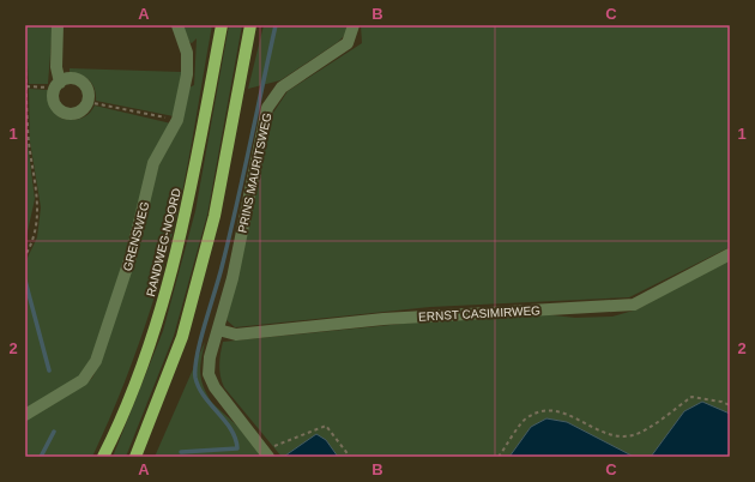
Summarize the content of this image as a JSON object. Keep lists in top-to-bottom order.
{
  "streets": {
    "main road": ["RANDWEG-NOORD"],
    "street": ["PRINS MAURITSWEG", "GRENSWEG", "ERNST CASIMIRWEG"]
  },
  "crossings": [
    ["PRINS MAURITSWEG", "ERNST CASIMIRWEG"]
  ],
  "grid": {
    "columns": ["A", "B", "C"],
    "rows": ["1", "2"]
  }
}
